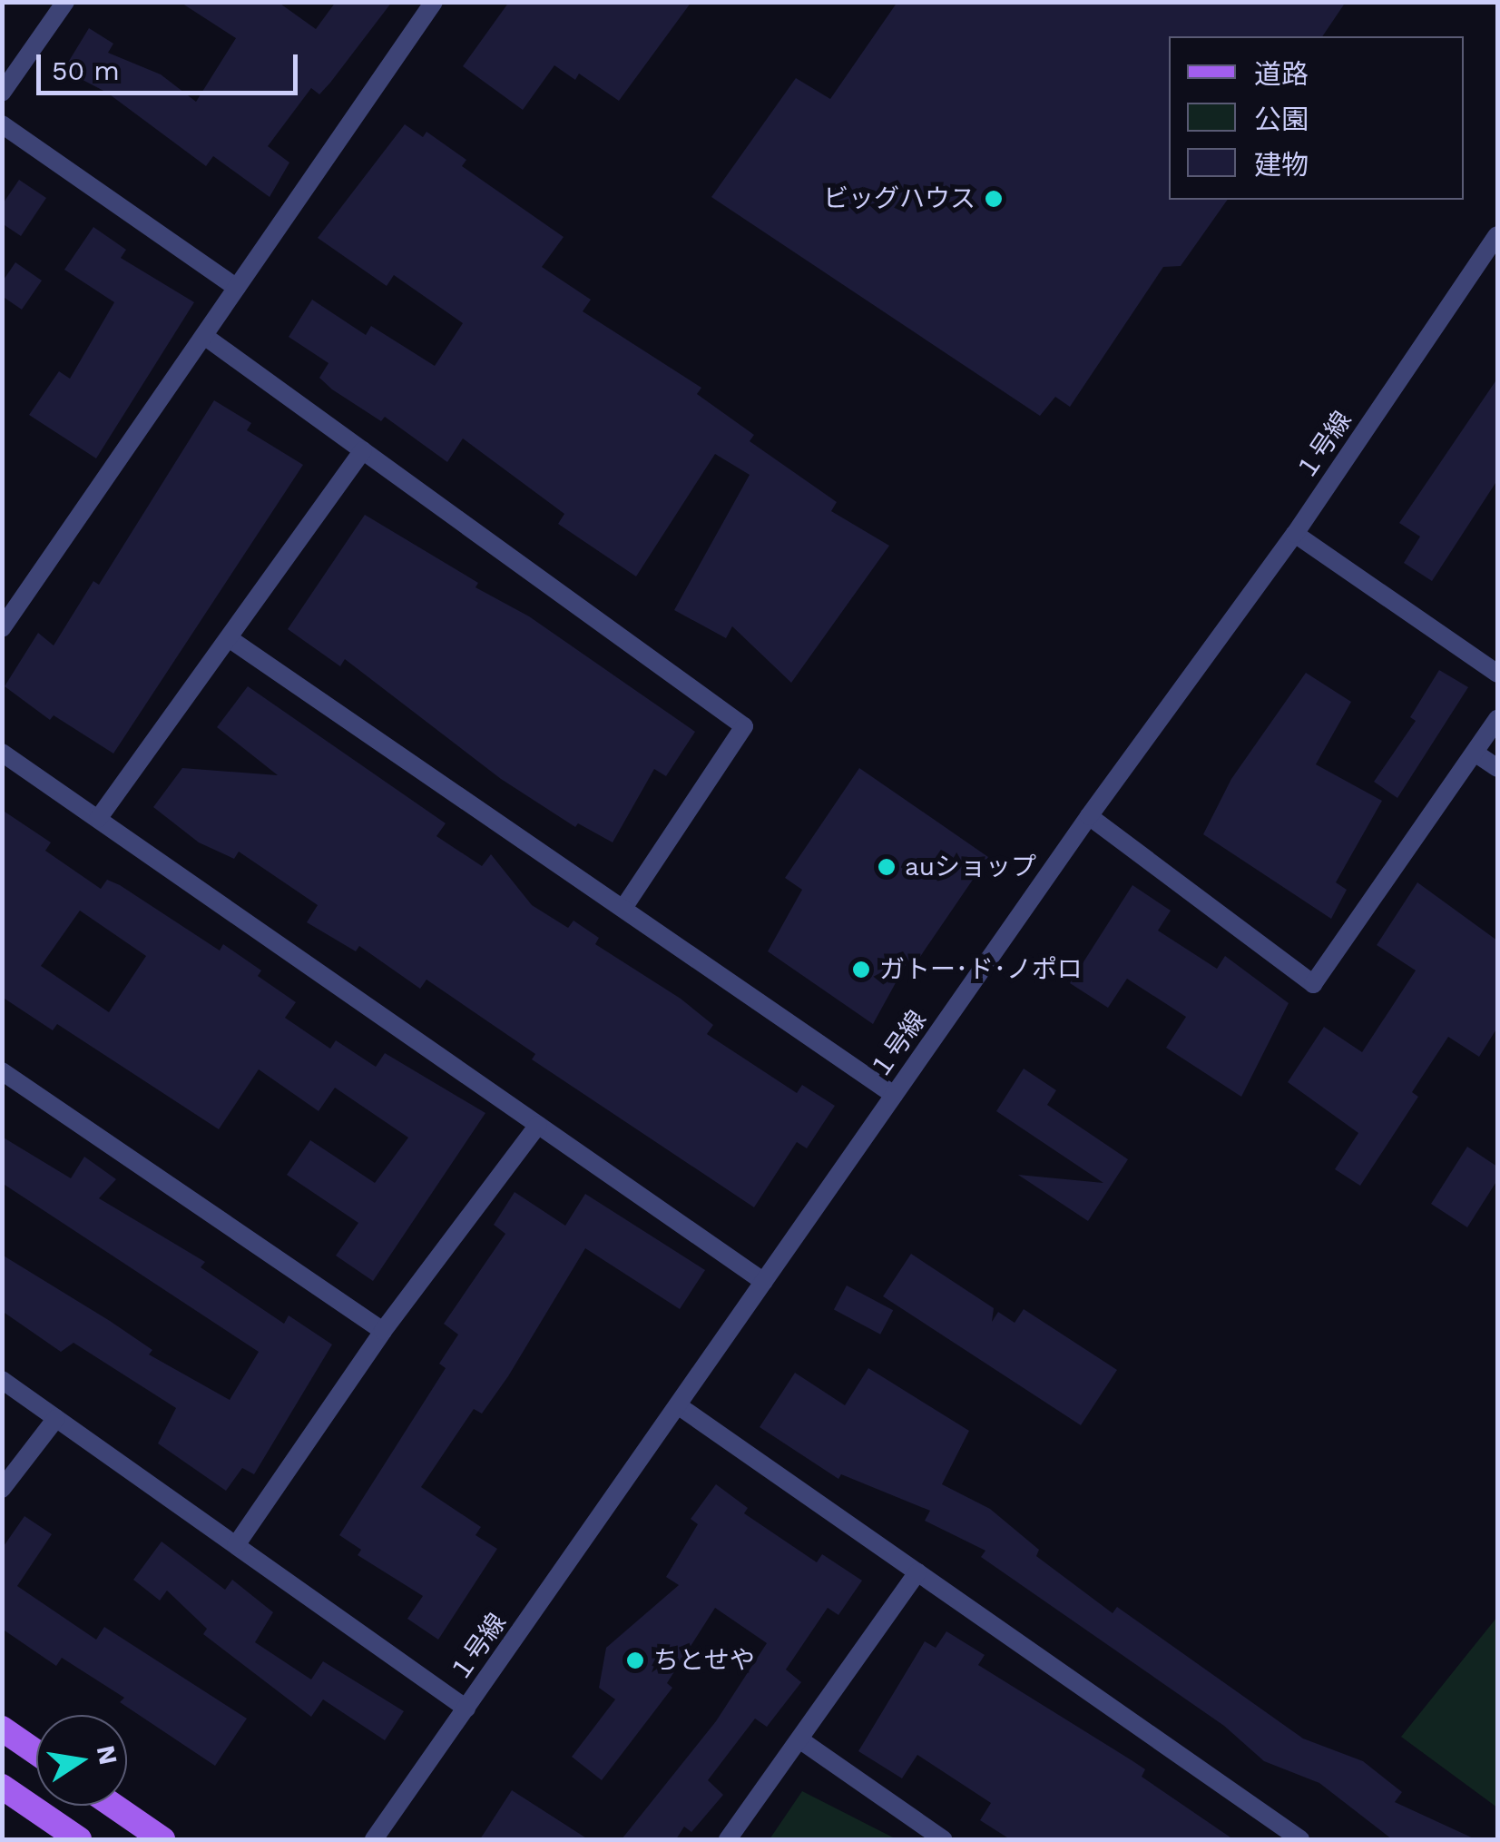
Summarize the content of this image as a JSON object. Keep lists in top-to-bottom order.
{
  "streets": {
    "street": ["１号線"]
  },
  "places": [
    "ビッグハウス",
    "auショップ",
    "ガトー･ド･ノポロ",
    "ちとせや"
  ],
  "legend": ["道路", "公園", "建物"],
  "scale_bar": "50 m",
  "north": "right"
}
